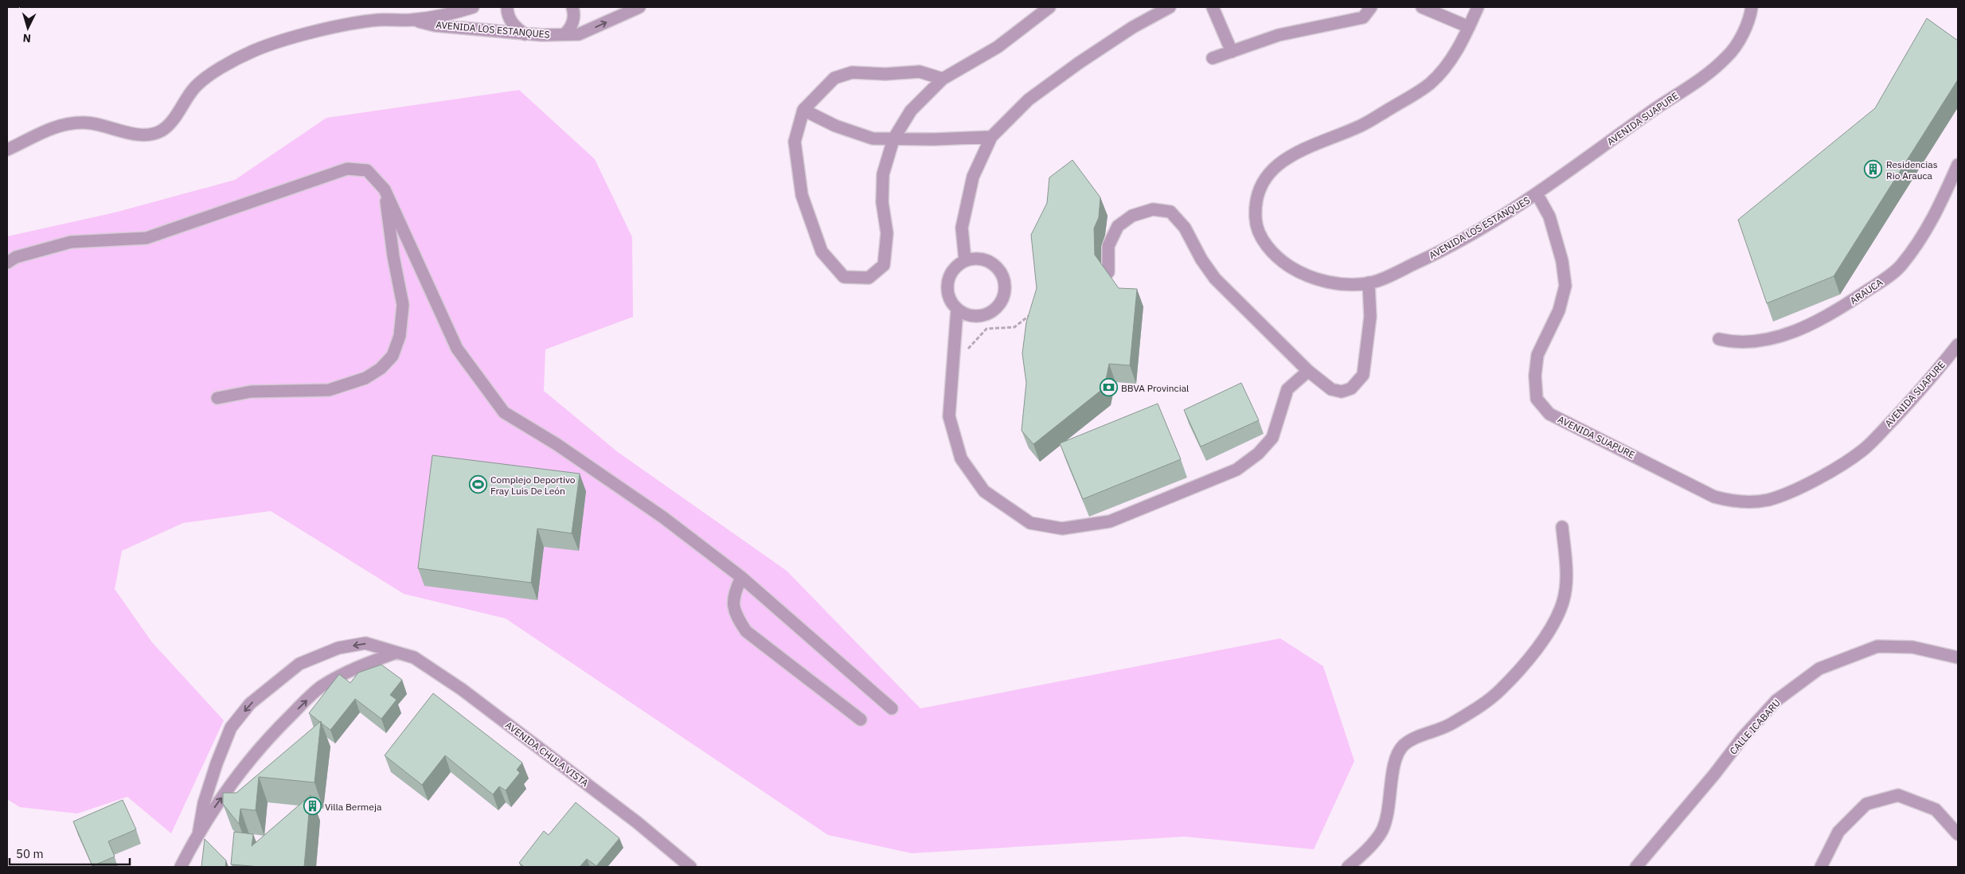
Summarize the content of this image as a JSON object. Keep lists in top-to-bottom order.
{
  "streets": {
    "street": [
      "AVENIDA LOS ESTANQUES",
      "AVENIDA SUAPURE",
      "ARAUCA",
      "CALLE ICABARU",
      "AVENIDA CHULA VISTA"
    ]
  },
  "crossings": [
    ["AVENIDA LOS ESTANQUES", "AVENIDA SUAPURE"]
  ],
  "places": {
    "building": ["Residencias Rio Arauca", "Villa Bermeja"],
    "bank": ["BBVA Provincial"],
    "sports": ["Complejo Deportivo Fray Luis De León"]
  },
  "scale_bar": "50 m",
  "north": "bottom"
}
